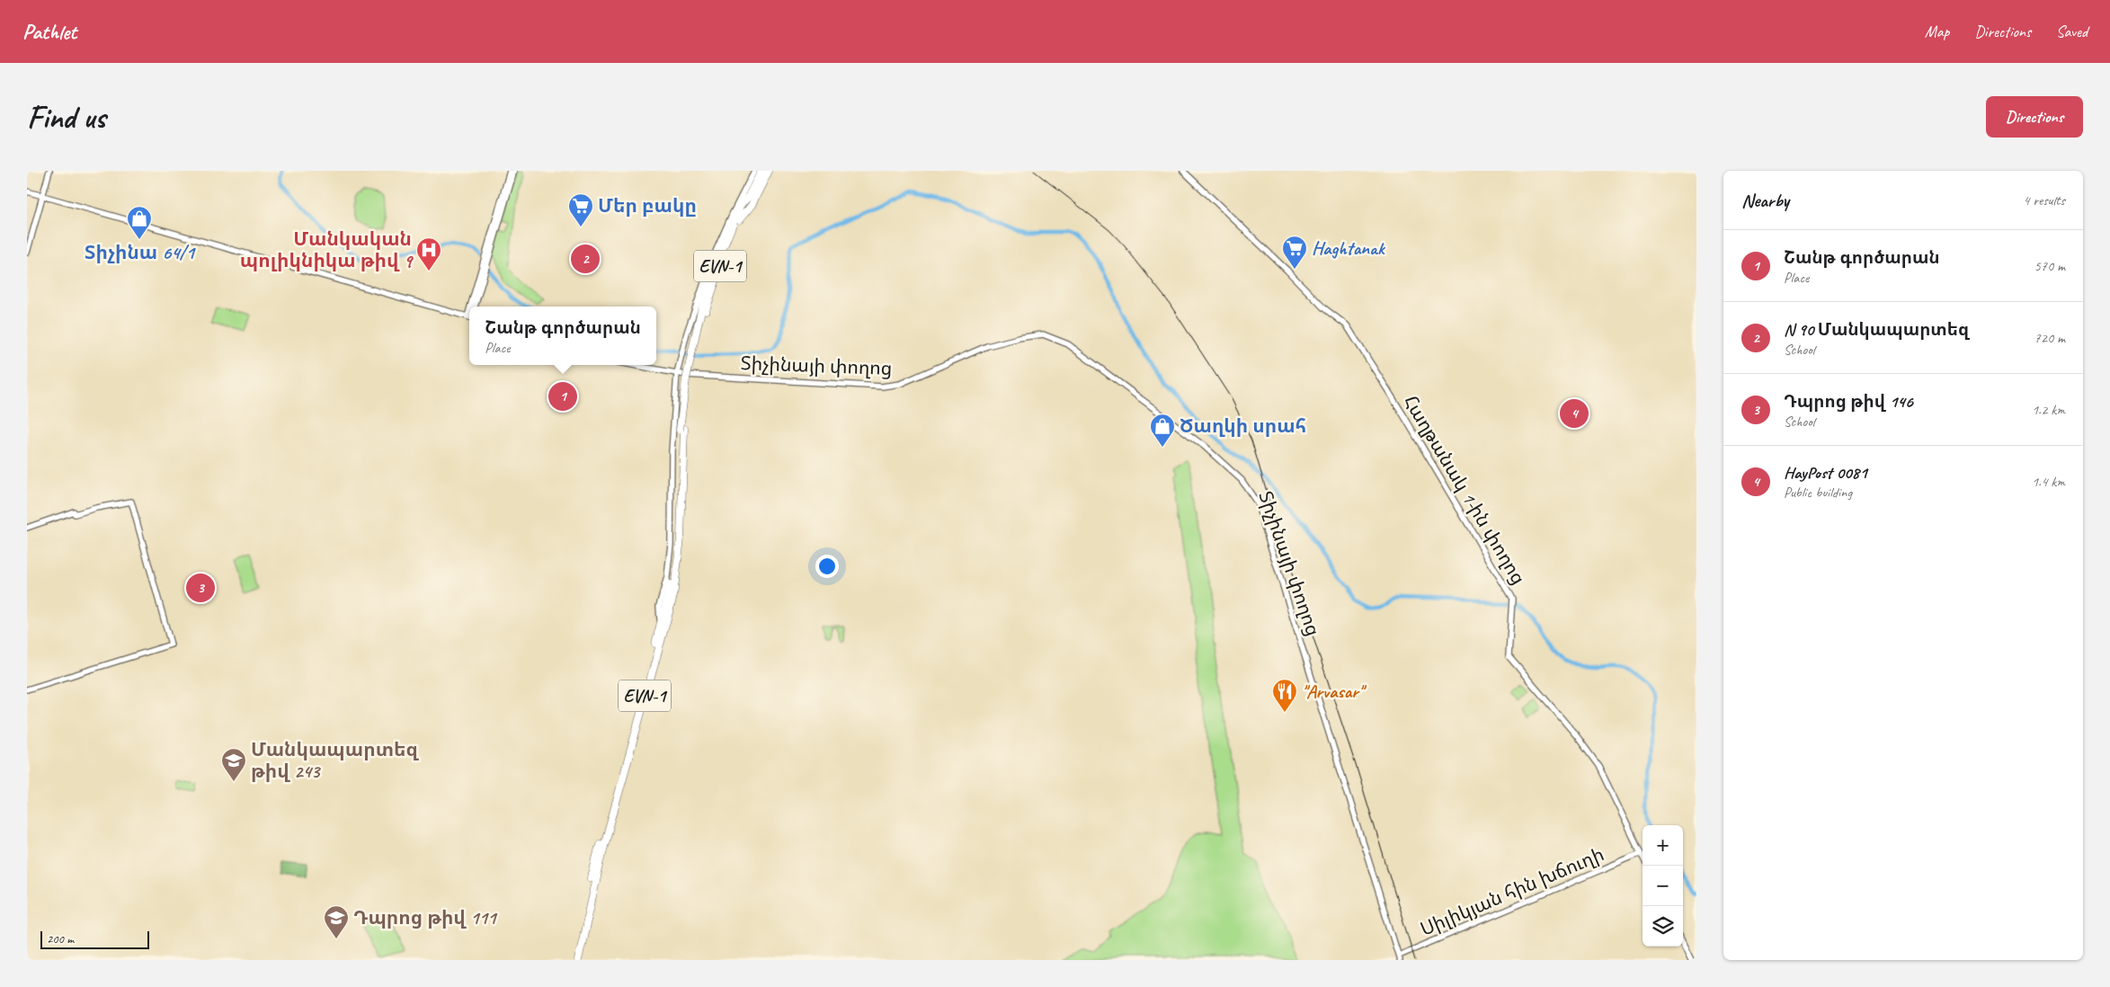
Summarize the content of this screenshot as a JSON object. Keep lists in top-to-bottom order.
{
  "streets": {
    "highway": ["EVN-1"],
    "street": ["Տիչինայի փողոց", "Հաղթանակ 1-ին փողոց", "Սիլիկյան հին խճուղի"]
  },
  "crossings": [
    ["Տիչինայի փողոց", "Սիլիկյան հին խճուղի"],
    ["Հաղթանակ 1-ին փողոց", "Սիլիկյան հին խճուղի"]
  ],
  "places": {
    "supermarket": ["Մեր բակը", "Haghtanak"],
    "shop": ["Տիչինա 64/1", "Ծաղկի սրահ"],
    "hospital": ["Մանկական պոլիկնիկա թիվ 9"],
    "restaurant": ["\"Arvasar\""],
    "school or university": ["Մանկապարտեզ թիվ 243", "Դպրոց թիվ 111"]
  },
  "scale_bar": "200 m",
  "page": {
    "header": "Pathlet",
    "nav": ["Map", "Directions", "Saved"],
    "buttons": "Directions",
    "title": "Find us",
    "heading": ["Nearby", "4 results"],
    "list": [
      {
        "mark": "1",
        "name": "Շանթ գործարան",
        "note": "Place",
        "value": "570 m"
      },
      {
        "mark": "2",
        "name": "N 90 Մանկապարտեզ",
        "note": "School",
        "value": "720 m"
      },
      {
        "mark": "3",
        "name": "Դպրոց թիվ 146",
        "note": "School",
        "value": "1.2 km"
      },
      {
        "mark": "4",
        "name": "HayPost 0081",
        "note": "Public building",
        "value": "1.4 km"
      }
    ],
    "pins": [
      "2",
      "1",
      "4",
      "3"
    ],
    "popup": ["Շանթ գործարան", "Place"],
    "map_buttons": ["+", "−"],
    "scale": "200 m"
  }
}
